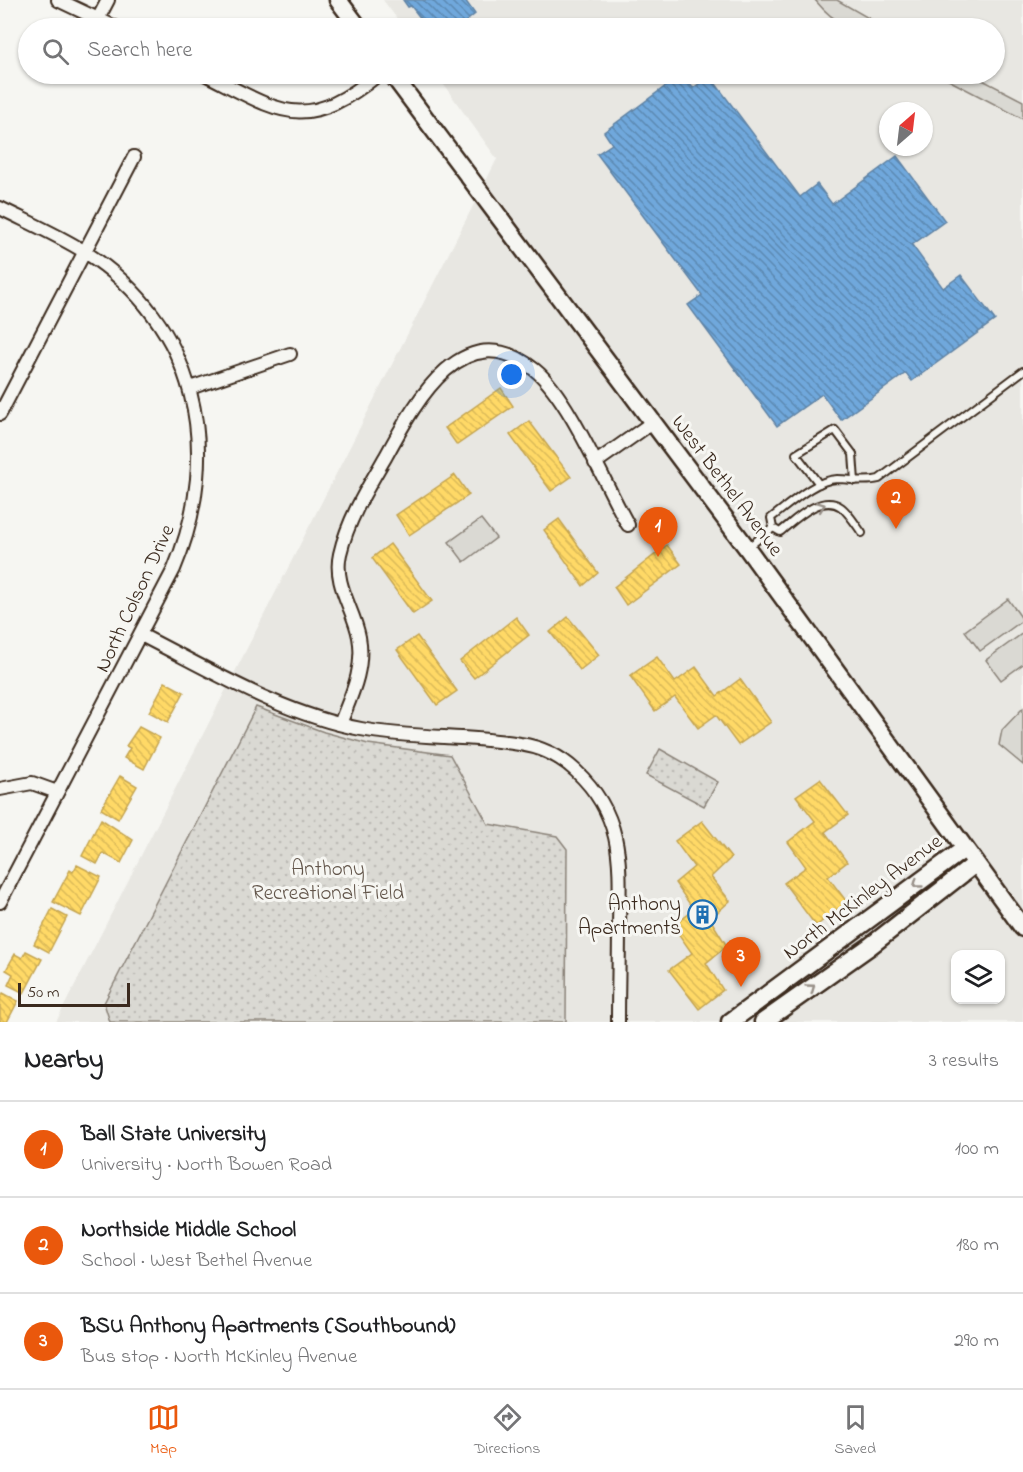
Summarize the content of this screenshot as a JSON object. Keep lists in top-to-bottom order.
{
  "streets": {
    "main road": ["West Bethel Avenue", "North McKinley Avenue"],
    "street": ["North Colson Drive"]
  },
  "crossings": [
    ["West Bethel Avenue", "North McKinley Avenue"]
  ],
  "parks": ["Anthony Recreational Field"],
  "places": {
    "building": ["Anthony Apartments"]
  },
  "scale_bar": "50 m",
  "north": "top right",
  "page": {
    "search": "Search here",
    "pins": ["2", "1", "3"],
    "scale": "50 m",
    "heading": ["Nearby", "3 results"],
    "list": [
      {
        "mark": "1",
        "name": "Ball State University",
        "note": "University · North Bowen Road",
        "value": "100 m"
      },
      {
        "mark": "2",
        "name": "Northside Middle School",
        "note": "School · West Bethel Avenue",
        "value": "180 m"
      },
      {
        "mark": "3",
        "name": "BSU Anthony Apartments (Southbound)",
        "note": "Bus stop · North McKinley Avenue",
        "value": "290 m"
      }
    ],
    "nav": ["Map", "Directions", "Saved"]
  }
}
